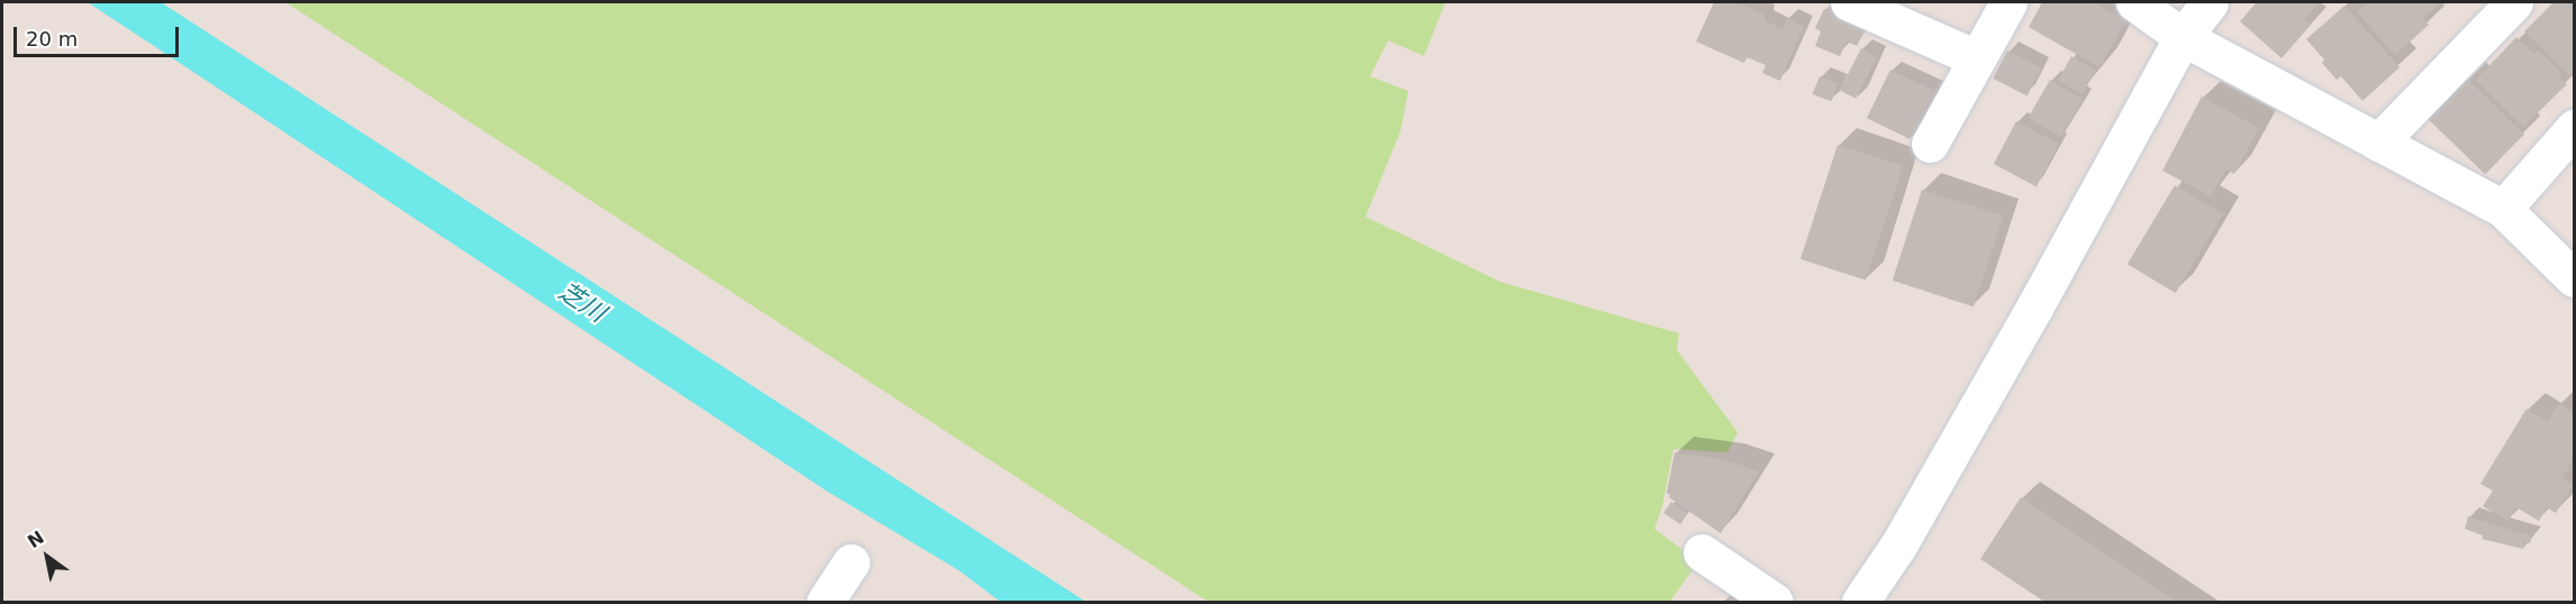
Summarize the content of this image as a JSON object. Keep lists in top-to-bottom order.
{
  "water": ["芝川"],
  "scale_bar": "20 m",
  "north": "top left"
}
